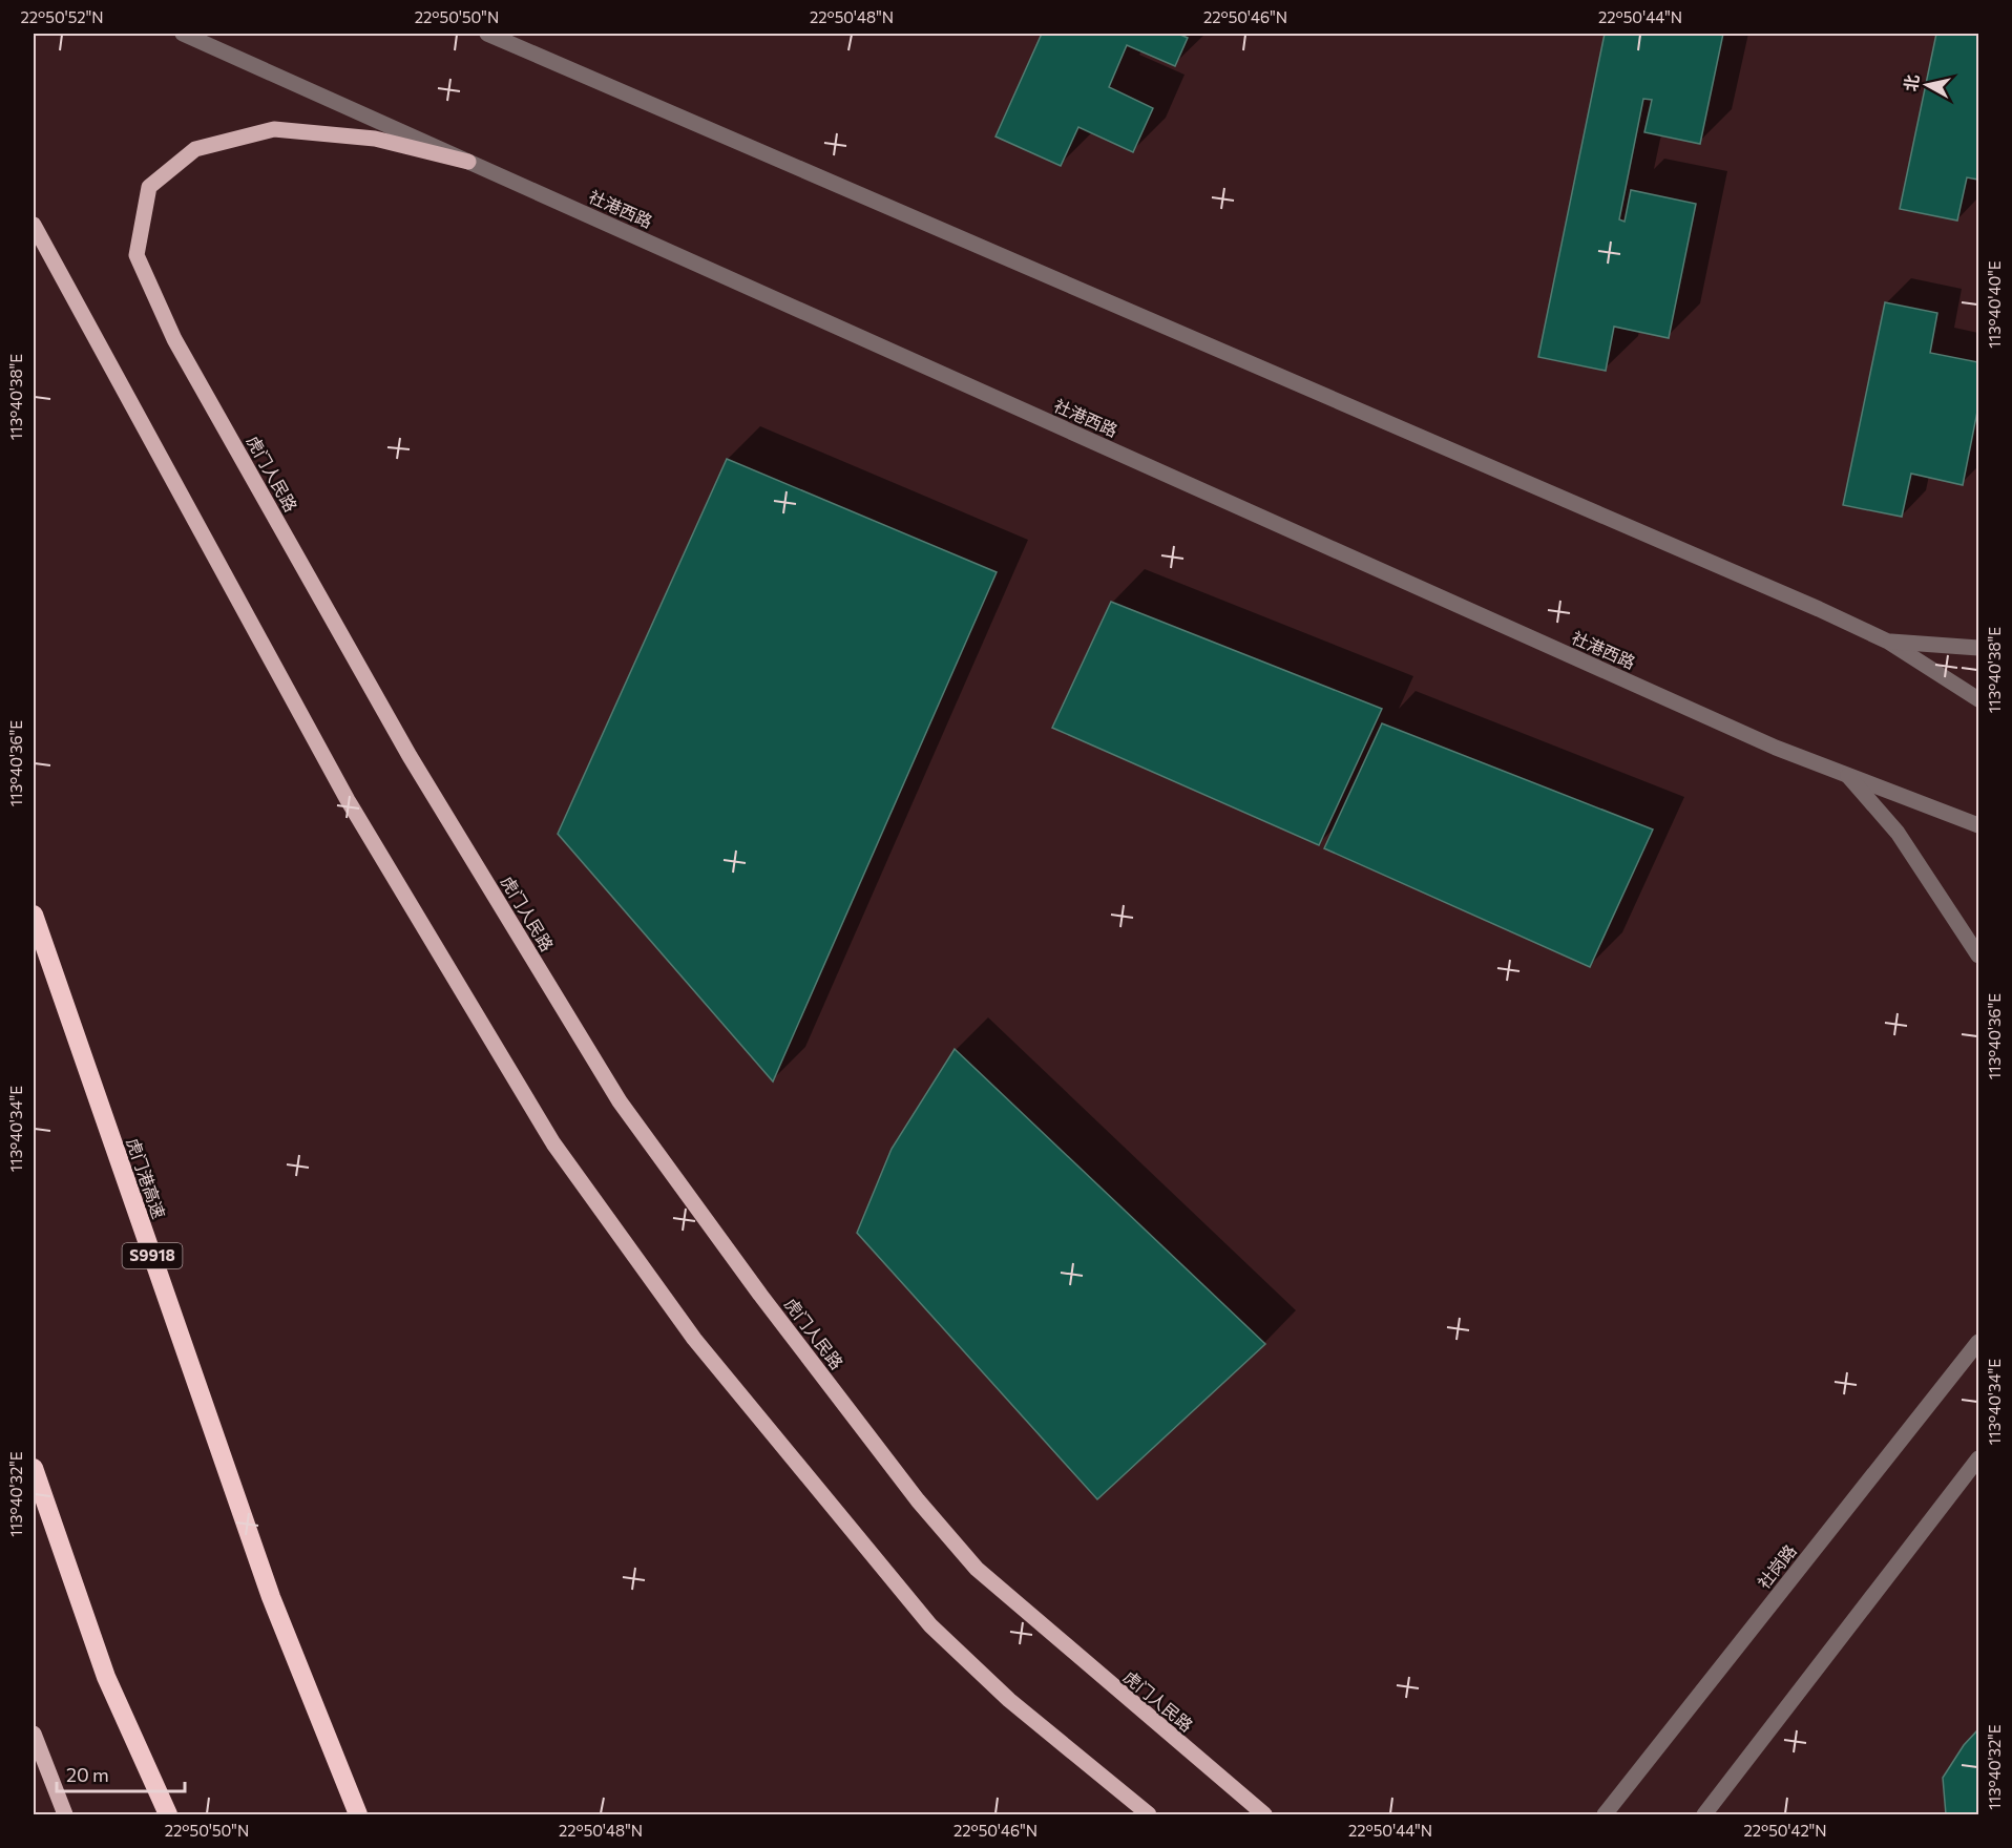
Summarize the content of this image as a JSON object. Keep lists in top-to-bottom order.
{
  "streets": {
    "highway": ["虎门港高速", "S9918"],
    "main road": ["虎门人民路"],
    "street": ["社港西路", "社岗路"]
  },
  "crossings": [
    ["社港西路", "虎门人民路"]
  ],
  "scale_bar": "20 m",
  "north": "left",
  "coordinates": [
    "22°50'52\"N",
    "22°50'50\"N",
    "22°50'48\"N",
    "22°50'46\"N",
    "22°50'44\"N",
    "113°40'40\"E",
    "113°40'38\"E",
    "113°40'36\"E",
    "113°40'34\"E",
    "113°40'32\"E",
    "22°50'42\"N"
  ]
}
